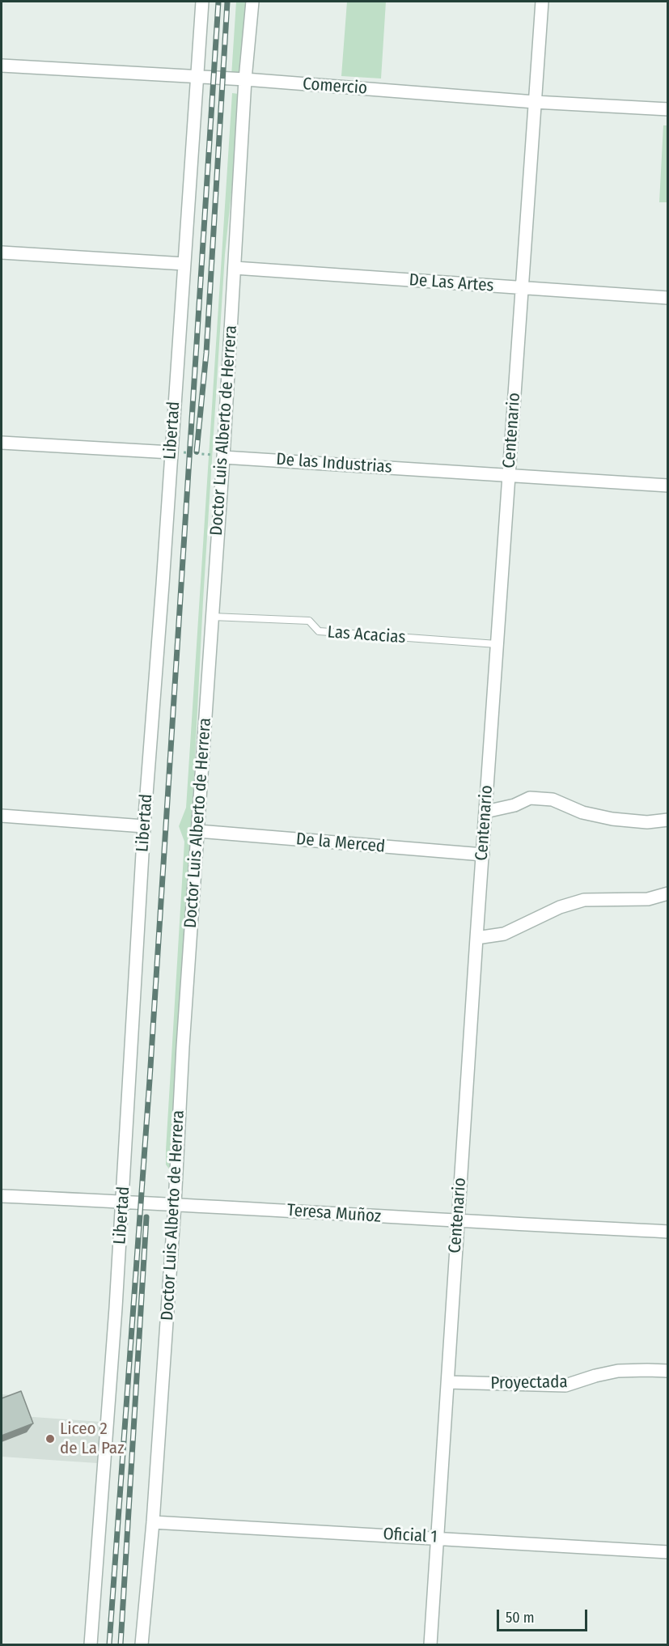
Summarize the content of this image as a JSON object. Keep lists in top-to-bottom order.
{
  "streets": {
    "street": [
      "Comercio",
      "De Las Artes",
      "Libertad",
      "Doctor Luis Alberto de Herrera",
      "Centenario",
      "De las Industrias",
      "De la Merced",
      "Teresa Muñoz",
      "Proyectada",
      "Oficial 1"
    ],
    "lane": ["Las Acacias"]
  },
  "crossings": [
    ["Comercio", "Libertad"],
    ["Comercio", "Doctor Luis Alberto de Herrera"],
    ["Comercio", "Centenario"],
    ["De Las Artes", "Doctor Luis Alberto de Herrera"],
    ["De Las Artes", "Centenario"],
    ["Libertad", "Teresa Muñoz"],
    ["Doctor Luis Alberto de Herrera", "De las Industrias"],
    ["Doctor Luis Alberto de Herrera", "Las Acacias"],
    ["Doctor Luis Alberto de Herrera", "De la Merced"],
    ["Doctor Luis Alberto de Herrera", "Teresa Muñoz"],
    ["Doctor Luis Alberto de Herrera", "Oficial 1"],
    ["Centenario", "De las Industrias"],
    ["Centenario", "Las Acacias"],
    ["Centenario", "De la Merced"],
    ["Centenario", "Teresa Muñoz"],
    ["Centenario", "Proyectada"],
    ["Centenario", "Oficial 1"]
  ],
  "places": ["Liceo 2 de La Paz"],
  "scale_bar": "50 m"
}
